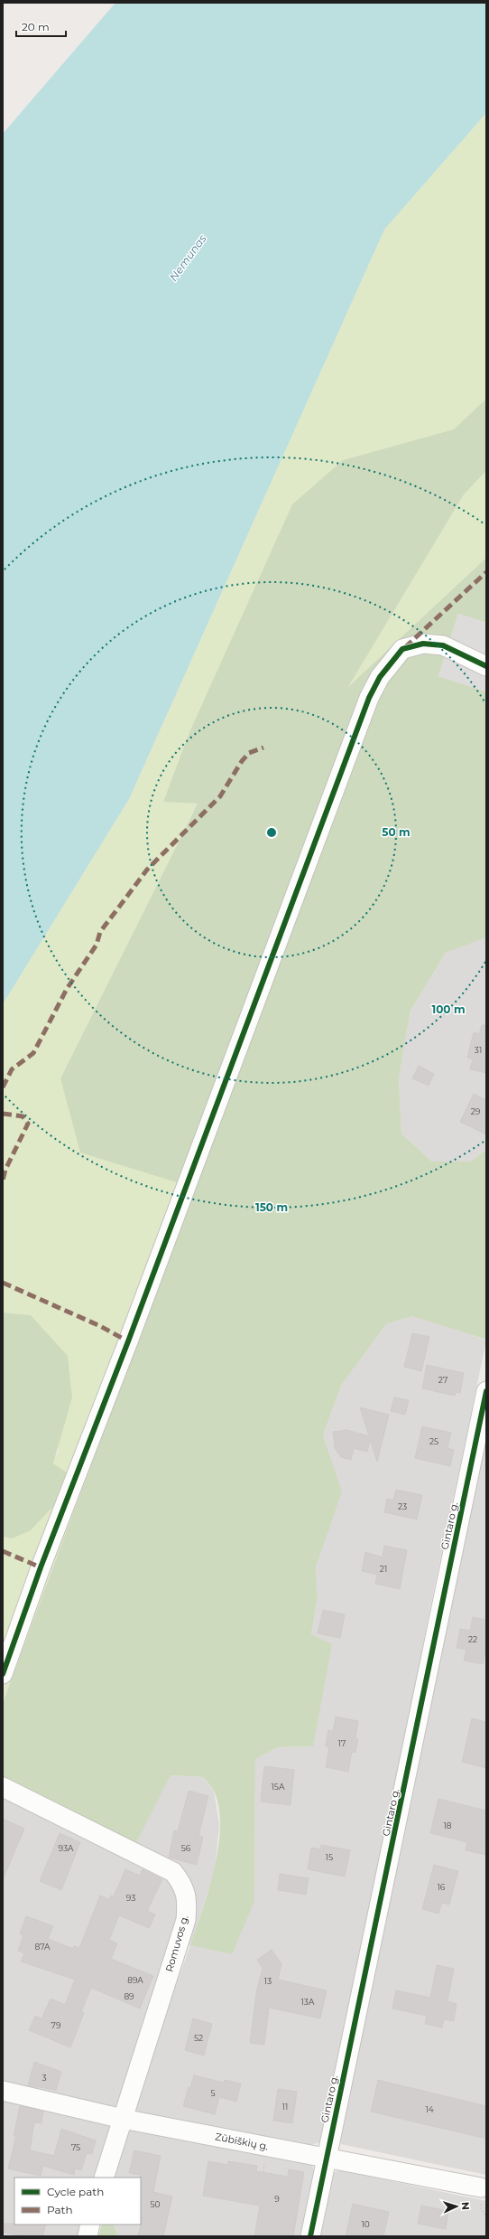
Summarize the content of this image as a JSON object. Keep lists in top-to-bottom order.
{
  "streets": {
    "street": ["Gintaro g.", "Romuvos g.", "Zūbiškių g."]
  },
  "crossings": [
    ["Gintaro g.", "Zūbiškių g."],
    ["Romuvos g.", "Zūbiškių g."]
  ],
  "water": ["Nemunas"],
  "house_numbers": [
    "31",
    "29",
    "27",
    "25",
    "23",
    "21",
    "22",
    "17",
    "15A",
    "18",
    "93A",
    "56",
    "15",
    "16",
    "93",
    "87A",
    "89A",
    "13",
    "89",
    "13A",
    "79",
    "52",
    "3",
    "5",
    "11",
    "14",
    "75",
    "9",
    "50",
    "10"
  ],
  "legend": ["Cycle path", "Path"],
  "scale_bar": "20 m",
  "north": "right",
  "rings": ["50 m", "100 m", "150 m"]
}
